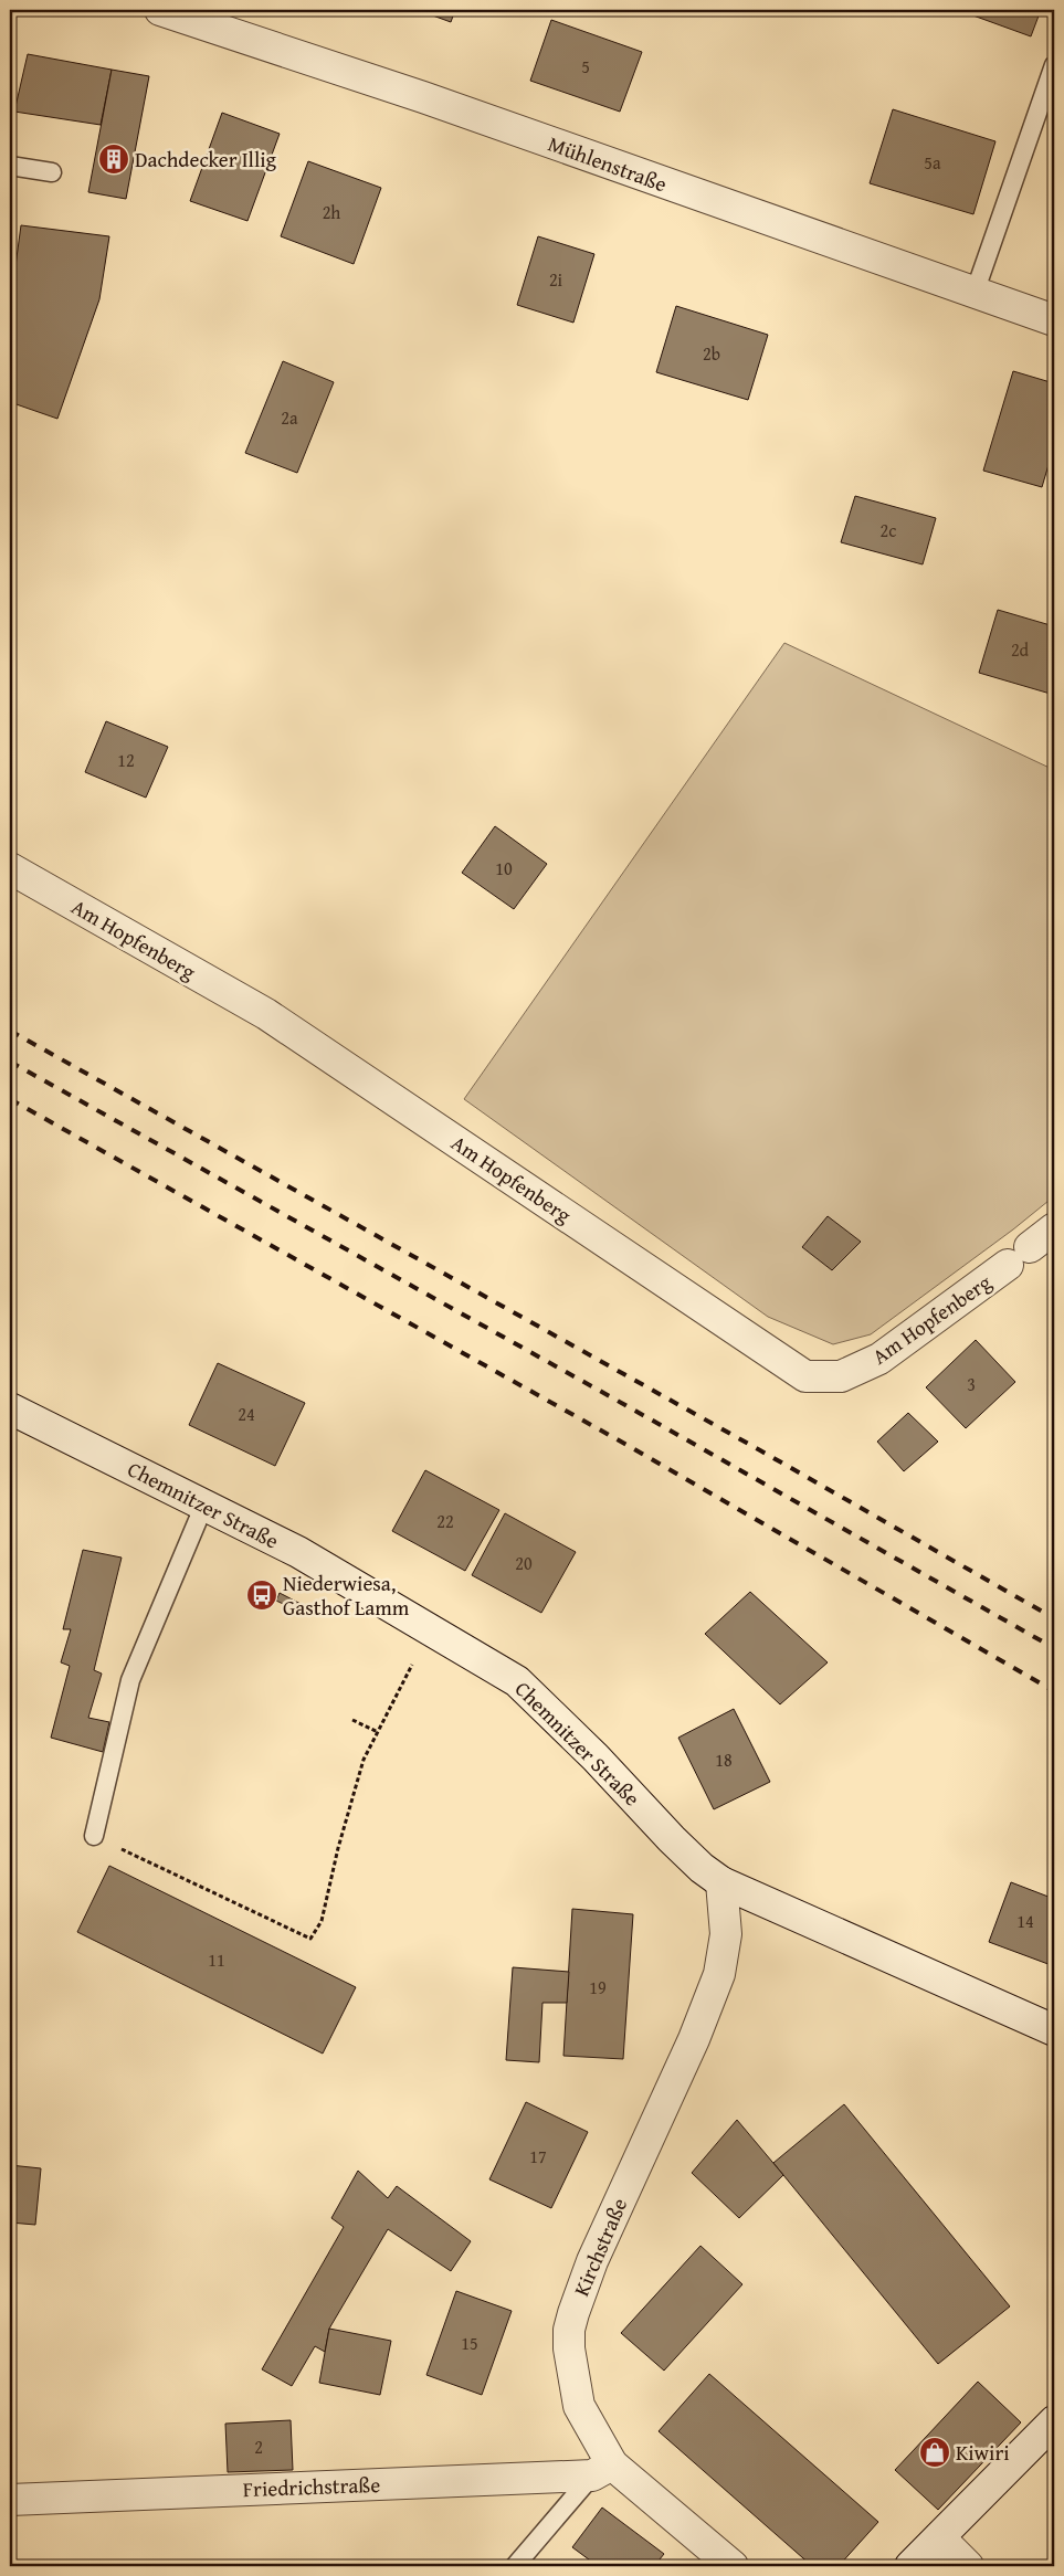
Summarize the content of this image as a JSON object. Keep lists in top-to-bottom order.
{
  "streets": {
    "street": [
      "Mühlenstraße",
      "Am Hopfenberg",
      "Chemnitzer Straße",
      "Kirchstraße",
      "Friedrichstraße"
    ]
  },
  "crossings": [
    ["Chemnitzer Straße", "Kirchstraße"],
    ["Kirchstraße", "Friedrichstraße"]
  ],
  "places": {
    "building": ["Dachdecker Illig"],
    "bus stop": ["Niederwiesa, Gasthof Lamm"],
    "shop": ["Kiwiri"]
  },
  "house_numbers": [
    "5",
    "5a",
    "2h",
    "2i",
    "2b",
    "2a",
    "2c",
    "2d",
    "12",
    "10",
    "3",
    "24",
    "22",
    "20",
    "18",
    "14",
    "11",
    "19",
    "17",
    "15",
    "2"
  ]
}
